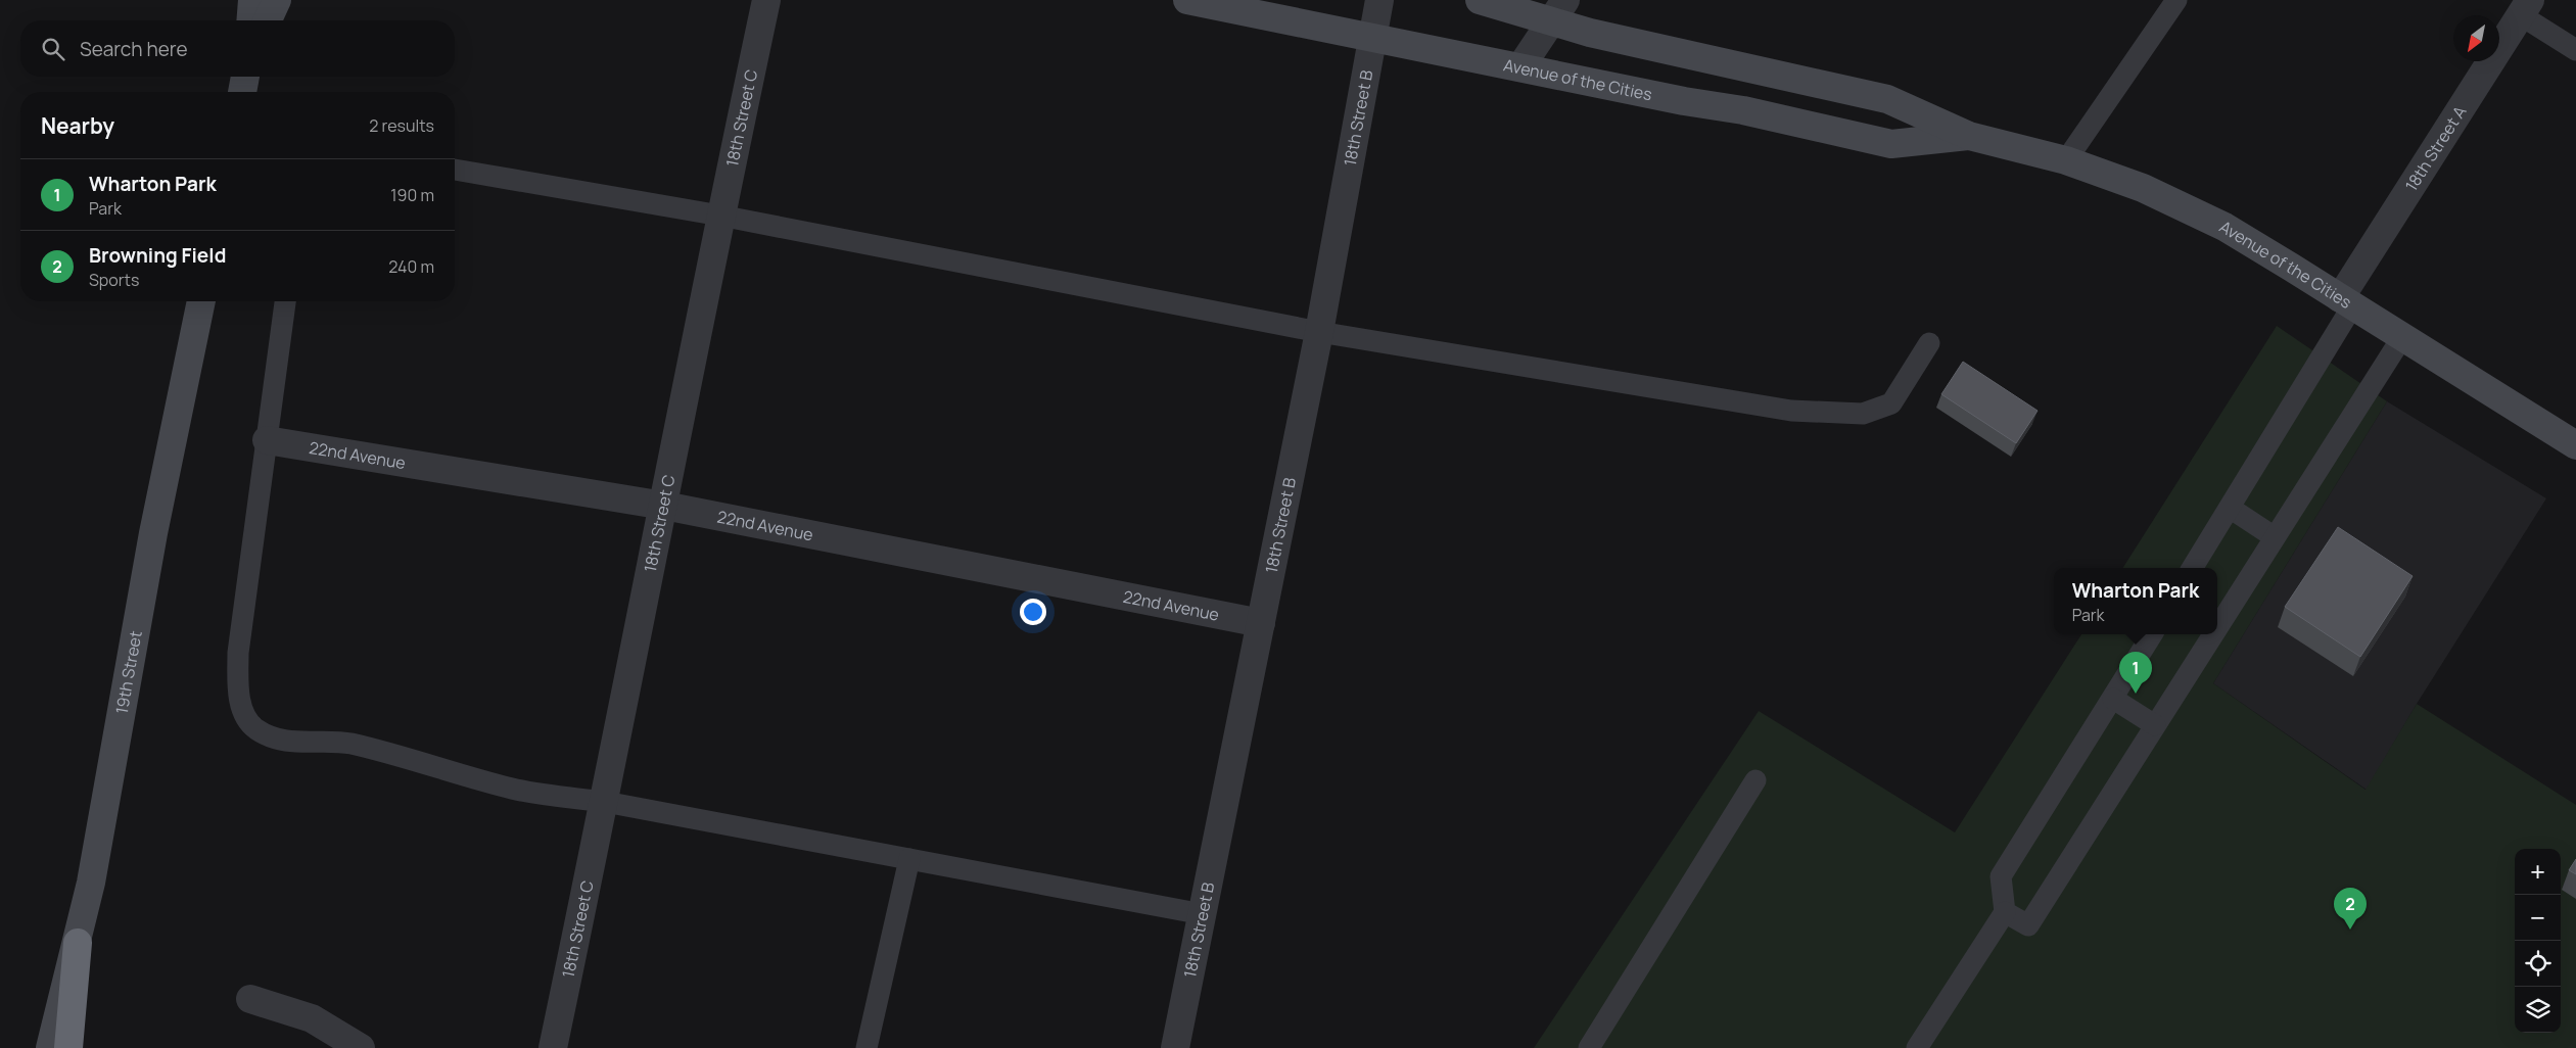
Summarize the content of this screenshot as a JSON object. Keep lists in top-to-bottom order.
{
  "streets": {
    "main road": ["Avenue of the Cities", "19th Street"],
    "street": [
      "18th Street C",
      "18th Street B",
      "18th Street A",
      "22nd Avenue"
    ]
  },
  "crossings": [
    ["Avenue of the Cities", "18th Street B"],
    ["Avenue of the Cities", "18th Street A"],
    ["18th Street C", "22nd Avenue"],
    ["18th Street B", "22nd Avenue"]
  ],
  "north": "bottom left",
  "page": {
    "search": "Search here",
    "heading": ["Nearby", "2 results"],
    "list": [
      {
        "mark": "1",
        "name": "Wharton Park",
        "note": "Park",
        "value": "190 m"
      },
      {
        "mark": "2",
        "name": "Browning Field",
        "note": "Sports",
        "value": "240 m"
      }
    ],
    "popup": ["Wharton Park", "Park"],
    "pins": ["1", "2"],
    "map_buttons": ["+", "−"]
  }
}
